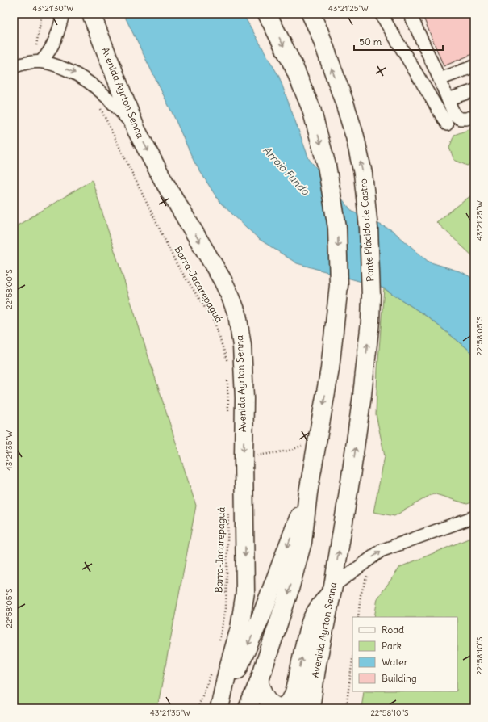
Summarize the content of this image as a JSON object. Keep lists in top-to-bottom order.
{
  "streets": {
    "highway": ["Avenida Ayrton Senna", "Ponte Plácido de Castro"],
    "path": ["Barra-Jacarepaguá"]
  },
  "crossings": [
    ["Avenida Ayrton Senna", "Ponte Plácido de Castro"]
  ],
  "water": ["Arroio Fundo"],
  "legend": [
    "Road",
    "Park",
    "Water",
    "Building"
  ],
  "scale_bar": "50 m",
  "coordinates": [
    "43°21'30\"W",
    "43°21'25\"W",
    "22°58'00\"S",
    "22°58'05\"S",
    "43°21'35\"W",
    "22°58'10\"S"
  ]
}
